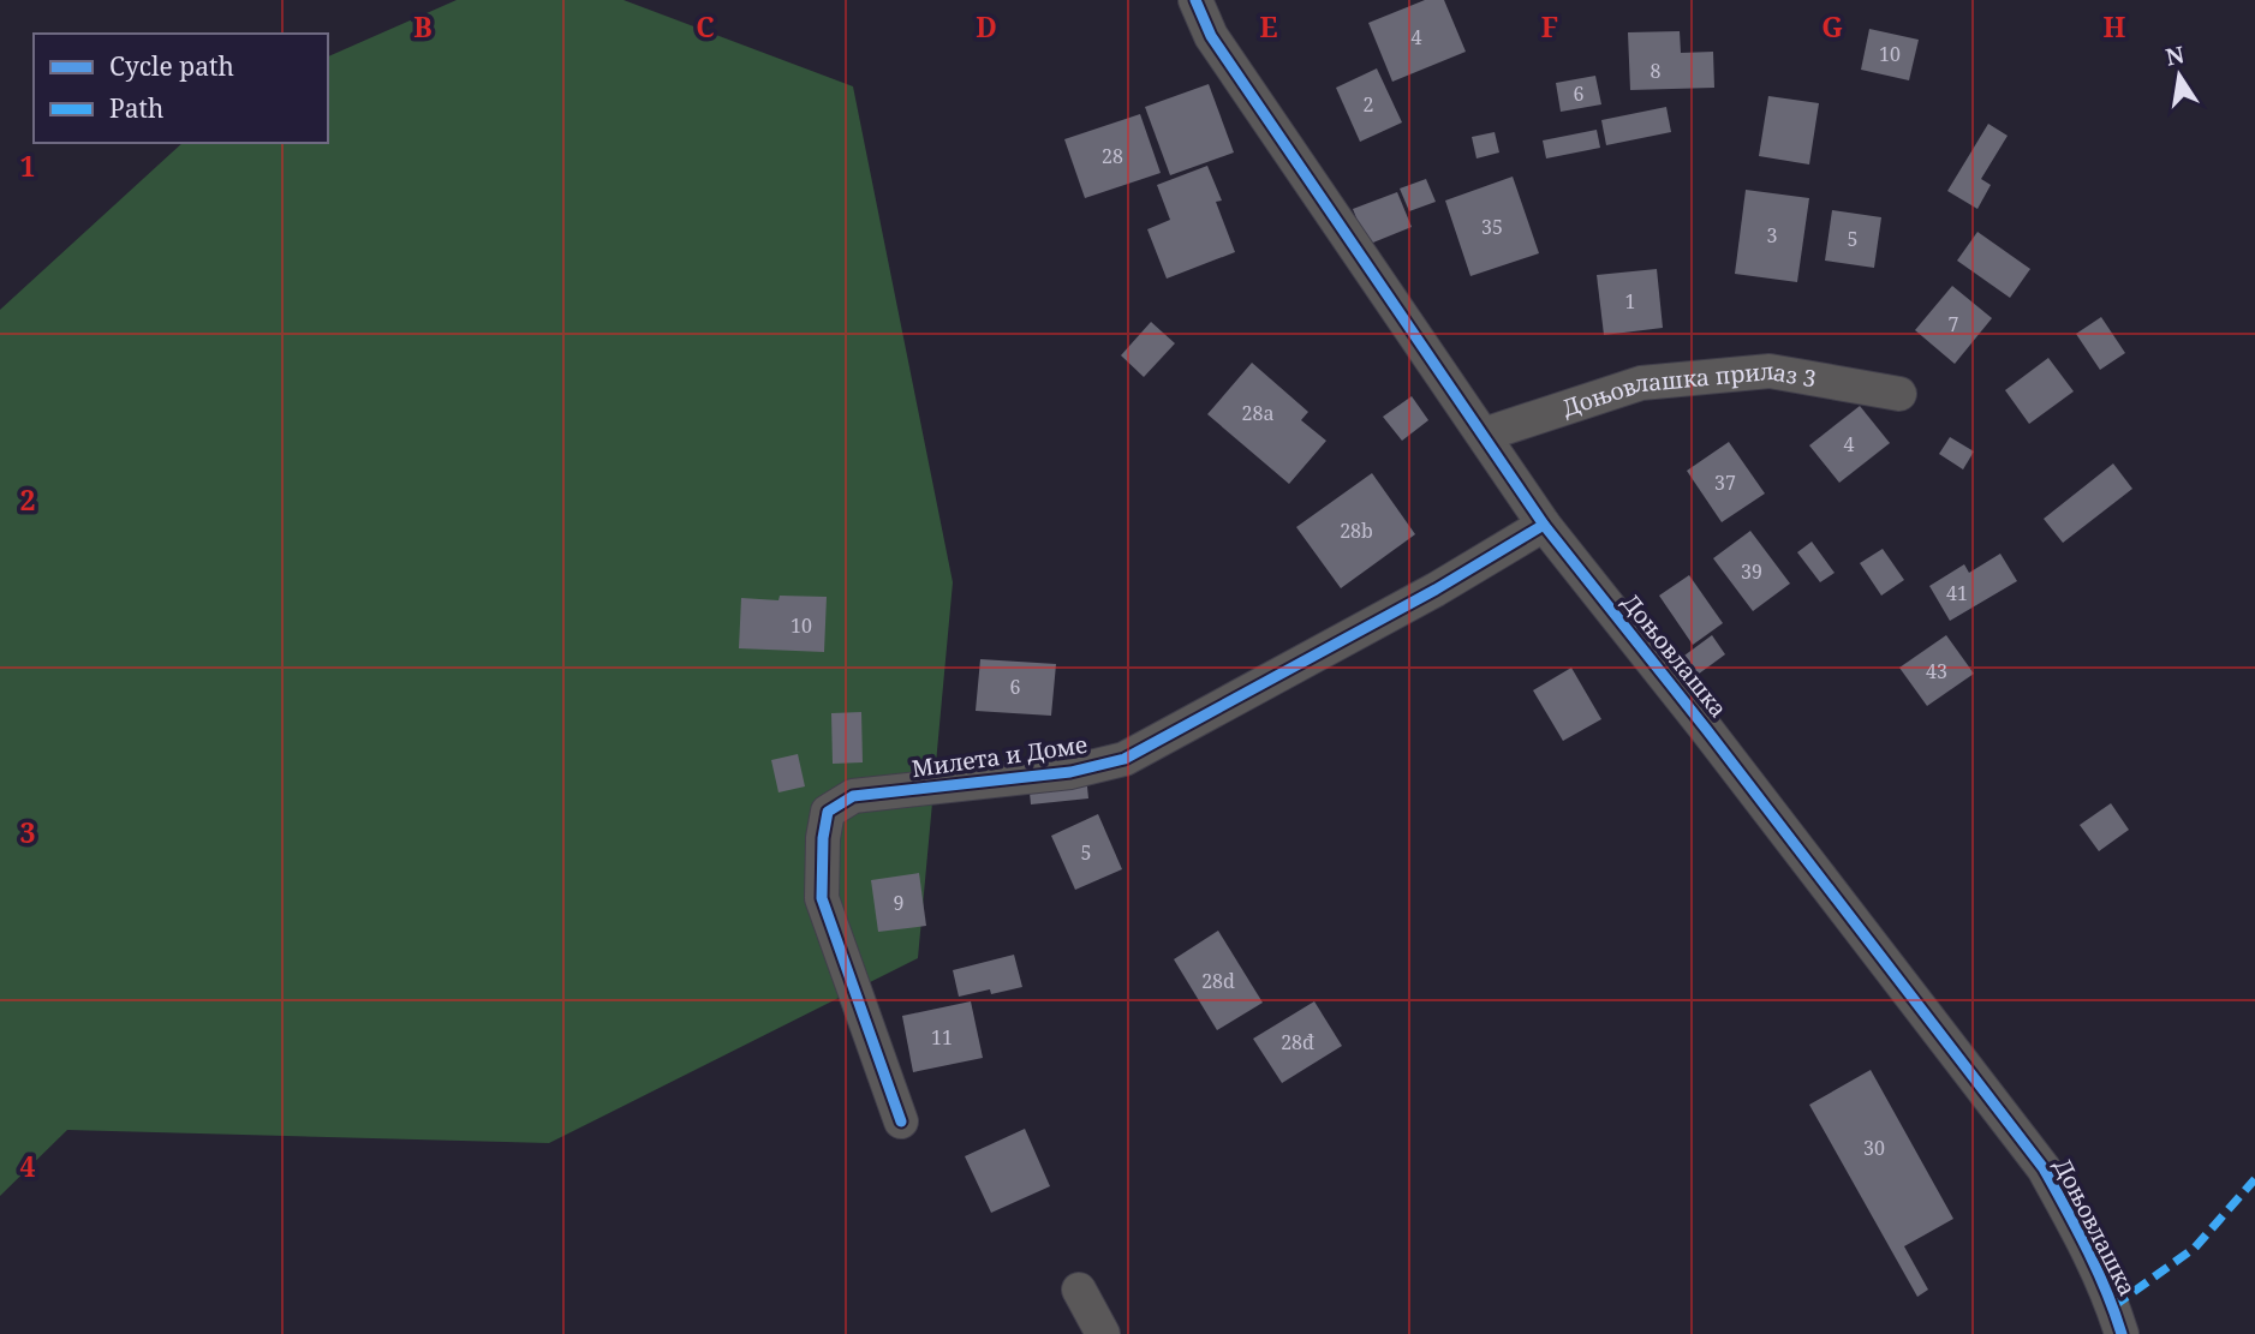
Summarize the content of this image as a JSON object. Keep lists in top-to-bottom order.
{
  "streets": {
    "street": ["Доњовлашка прилаз 3", "Доњовлашка", "Милета и Доме"]
  },
  "crossings": [
    ["Доњовлашка прилаз 3", "Доњовлашка"],
    ["Доњовлашка", "Милета и Доме"]
  ],
  "house_numbers": [
    "4",
    "10",
    "8",
    "6",
    "2",
    "28",
    "35",
    "3",
    "5",
    "1",
    "7",
    "28a",
    "4",
    "37",
    "28b",
    "39",
    "41",
    "10",
    "43",
    "6",
    "5",
    "9",
    "28d",
    "11",
    "28đ",
    "30"
  ],
  "legend": ["Cycle path", "Path"],
  "north": "top",
  "grid": {
    "columns": [
      "B",
      "C",
      "D",
      "E",
      "F",
      "G",
      "H"
    ],
    "rows": [
      "1",
      "2",
      "3",
      "4"
    ]
  }
}
